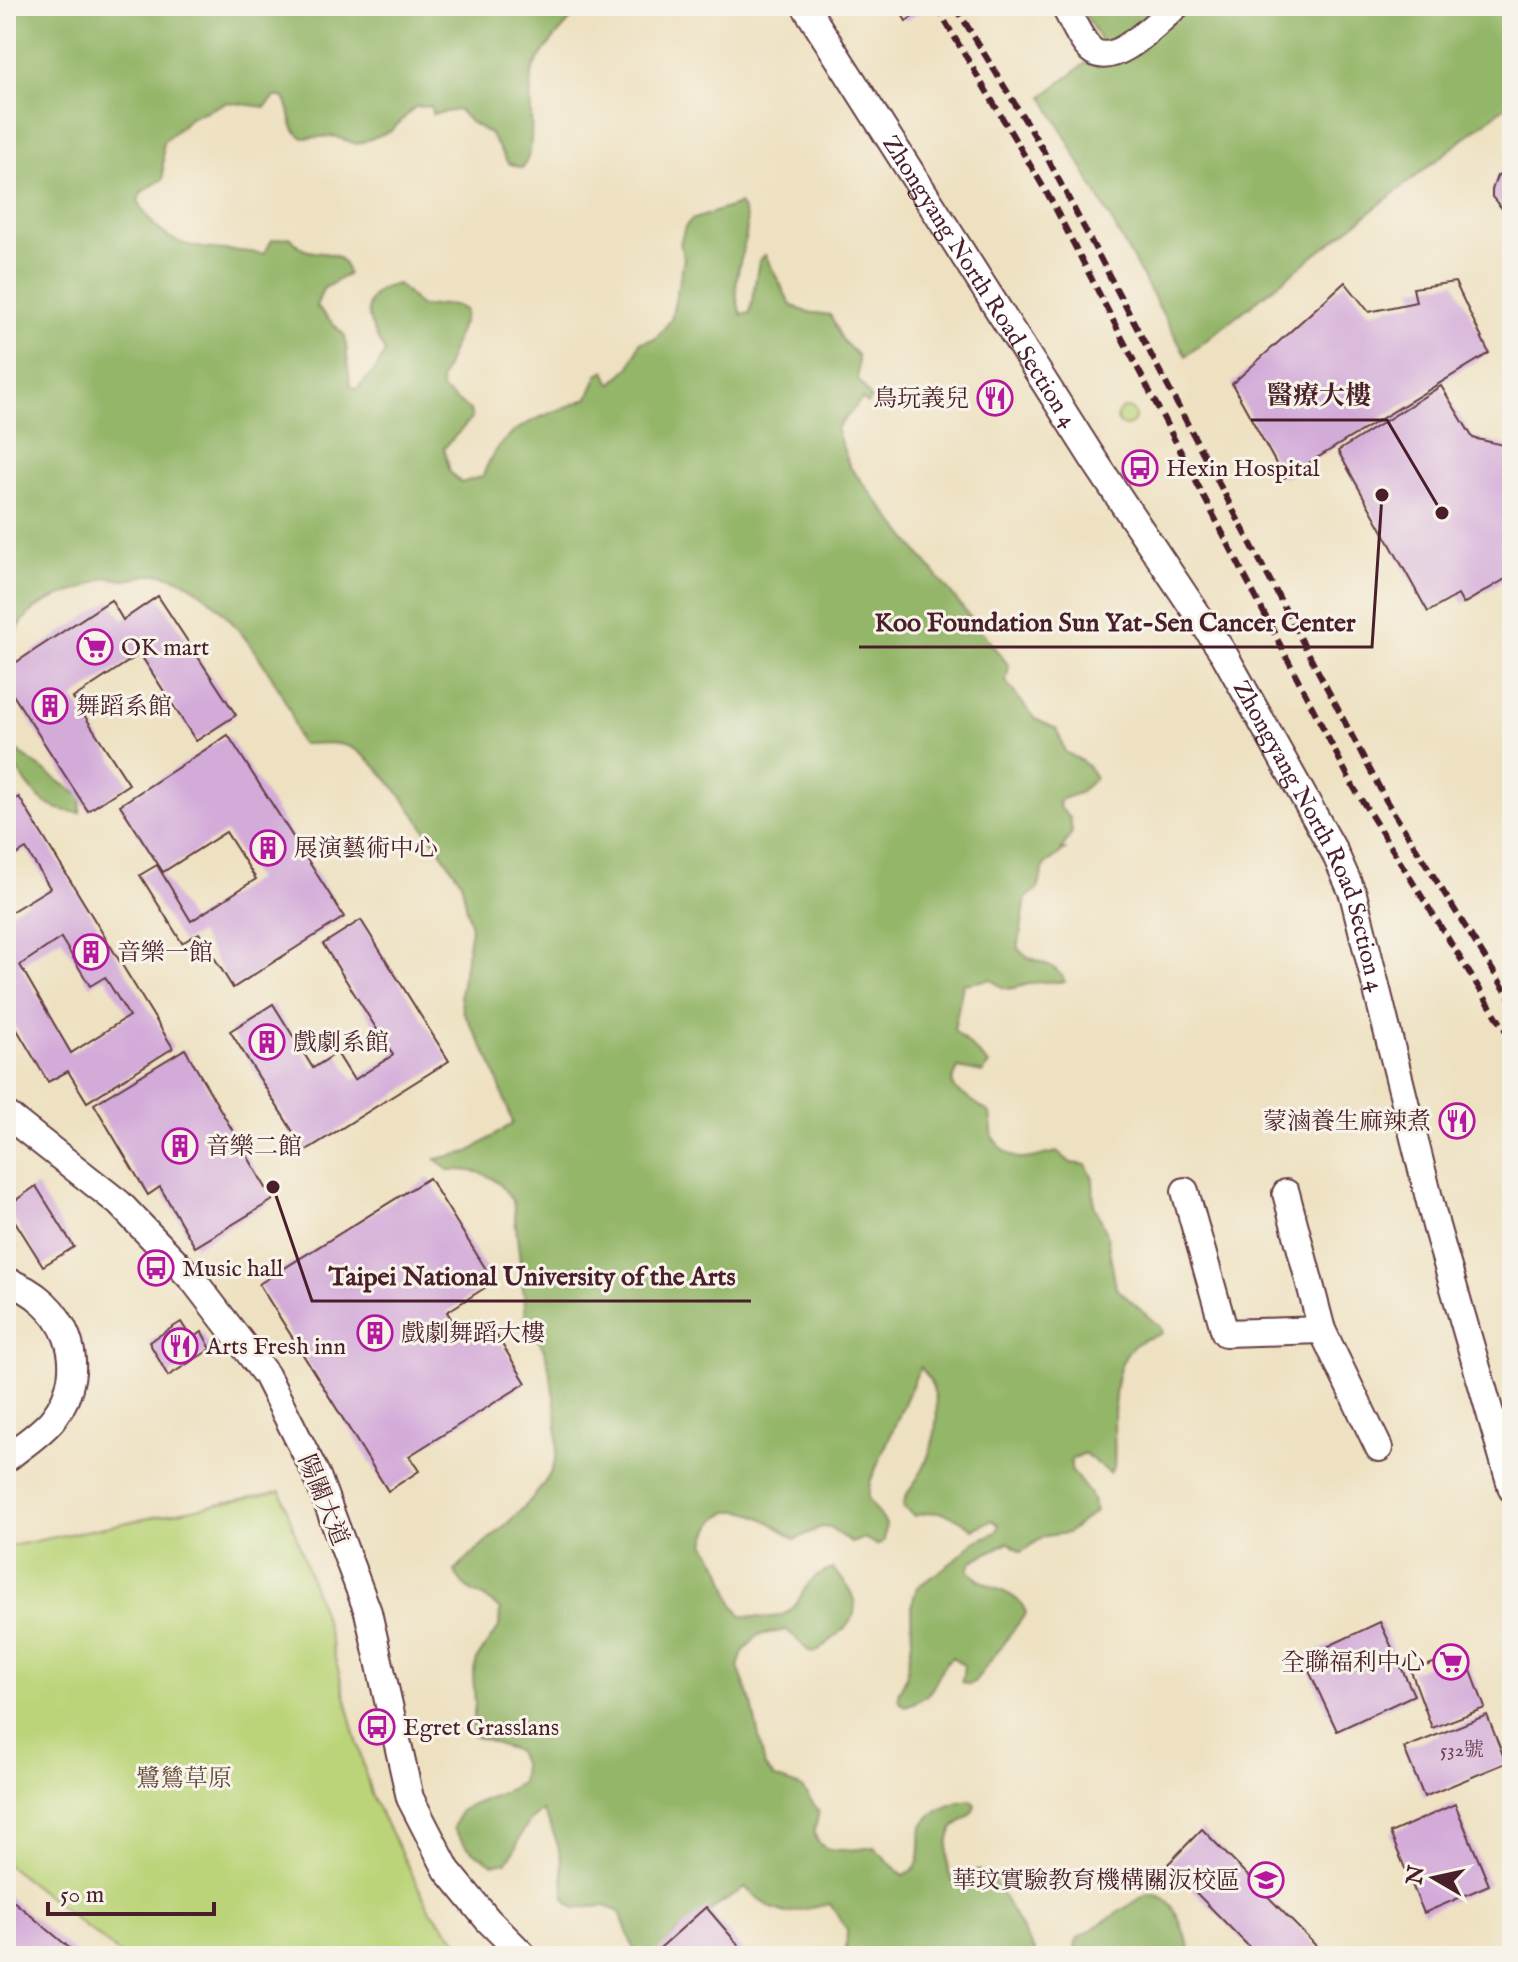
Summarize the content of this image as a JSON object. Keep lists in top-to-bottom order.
{
  "streets": {
    "street": ["Zhongyang North Road Section 4", "陽關大道"]
  },
  "parks": ["鷺鷥草原"],
  "places": {
    "restaurant": ["鳥玩義兒", "蒙滷養生麻辣煮", "Arts Fresh inn"],
    "bus stop": ["Hexin Hospital", "Music hall", "Egret Grasslans"],
    "other": ["Koo Foundation Sun Yat-Sen Cancer Center", "醫療大樓", "Taipei National University of the Arts"],
    "supermarket": ["OK mart", "全聯福利中心"],
    "building": [
      "舞蹈系館",
      "展演藝術中心",
      "音樂一館",
      "戲劇系館",
      "音樂二館",
      "戲劇舞蹈大樓"
    ],
    "school or university": ["華玟實驗教育機構關汳校區"]
  },
  "house_numbers": ["532號"],
  "scale_bar": "50 m",
  "north": "left"
}
